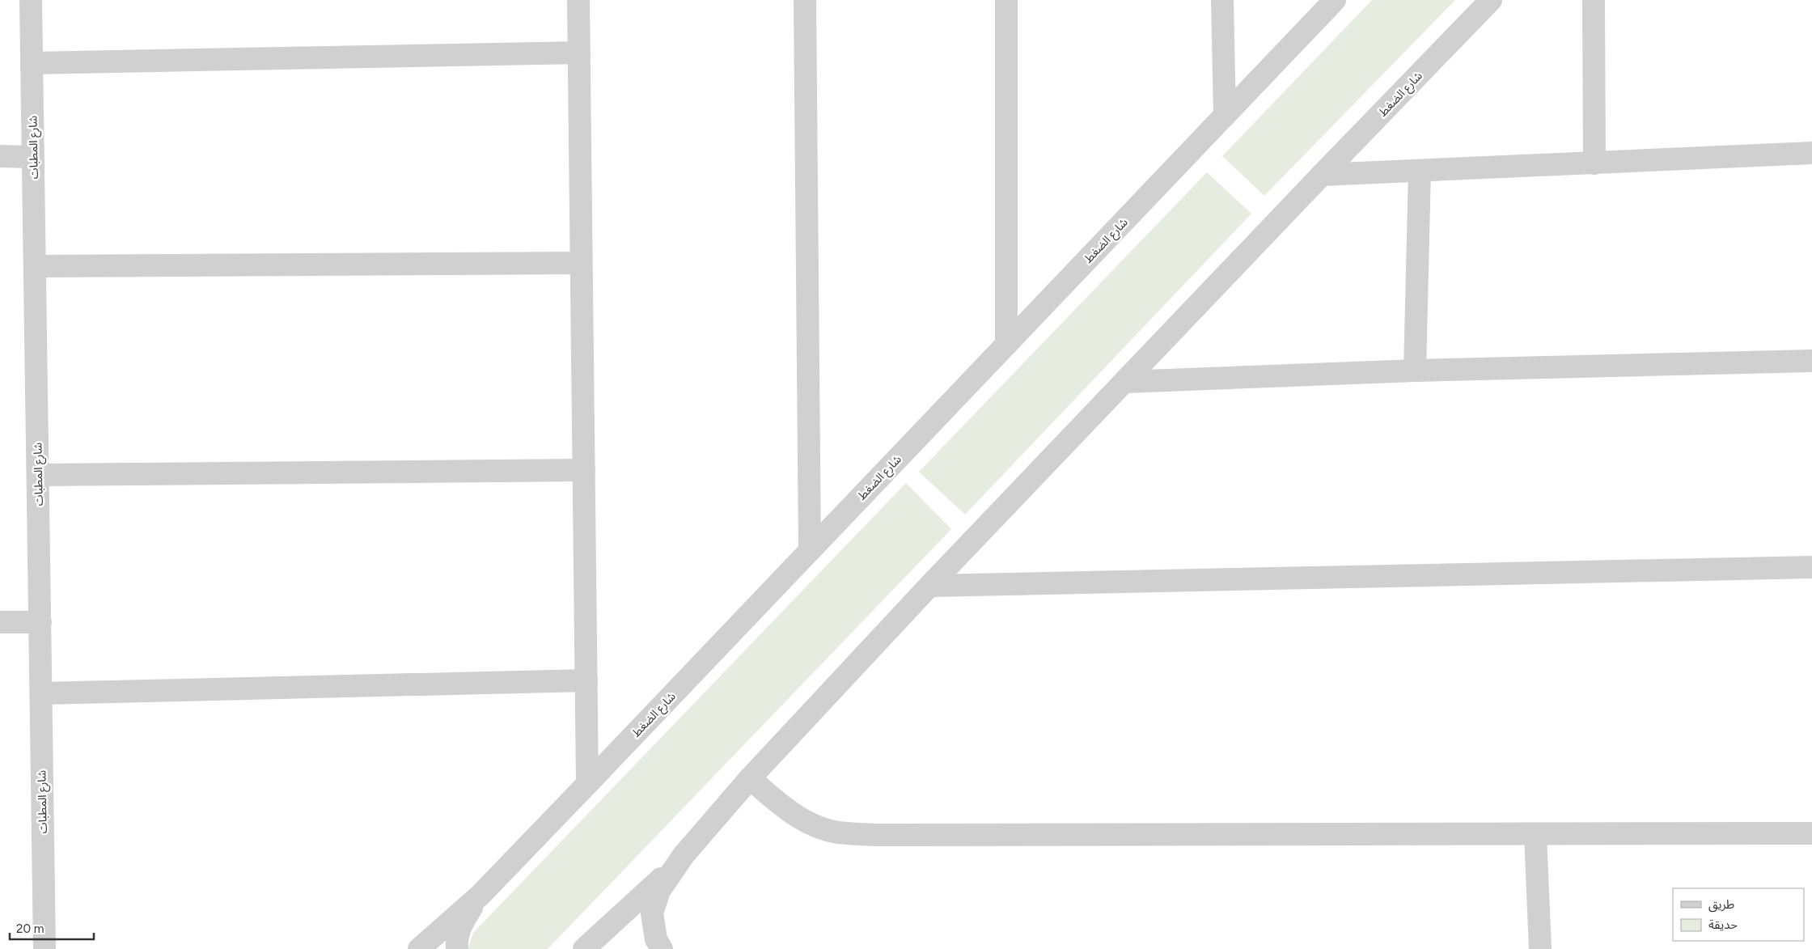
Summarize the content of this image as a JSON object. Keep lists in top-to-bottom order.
{
  "streets": {
    "street": ["شارع الضغط", "شارع المطبات"]
  },
  "legend": ["طريق", "حديقة"],
  "scale_bar": "20 m"
}
